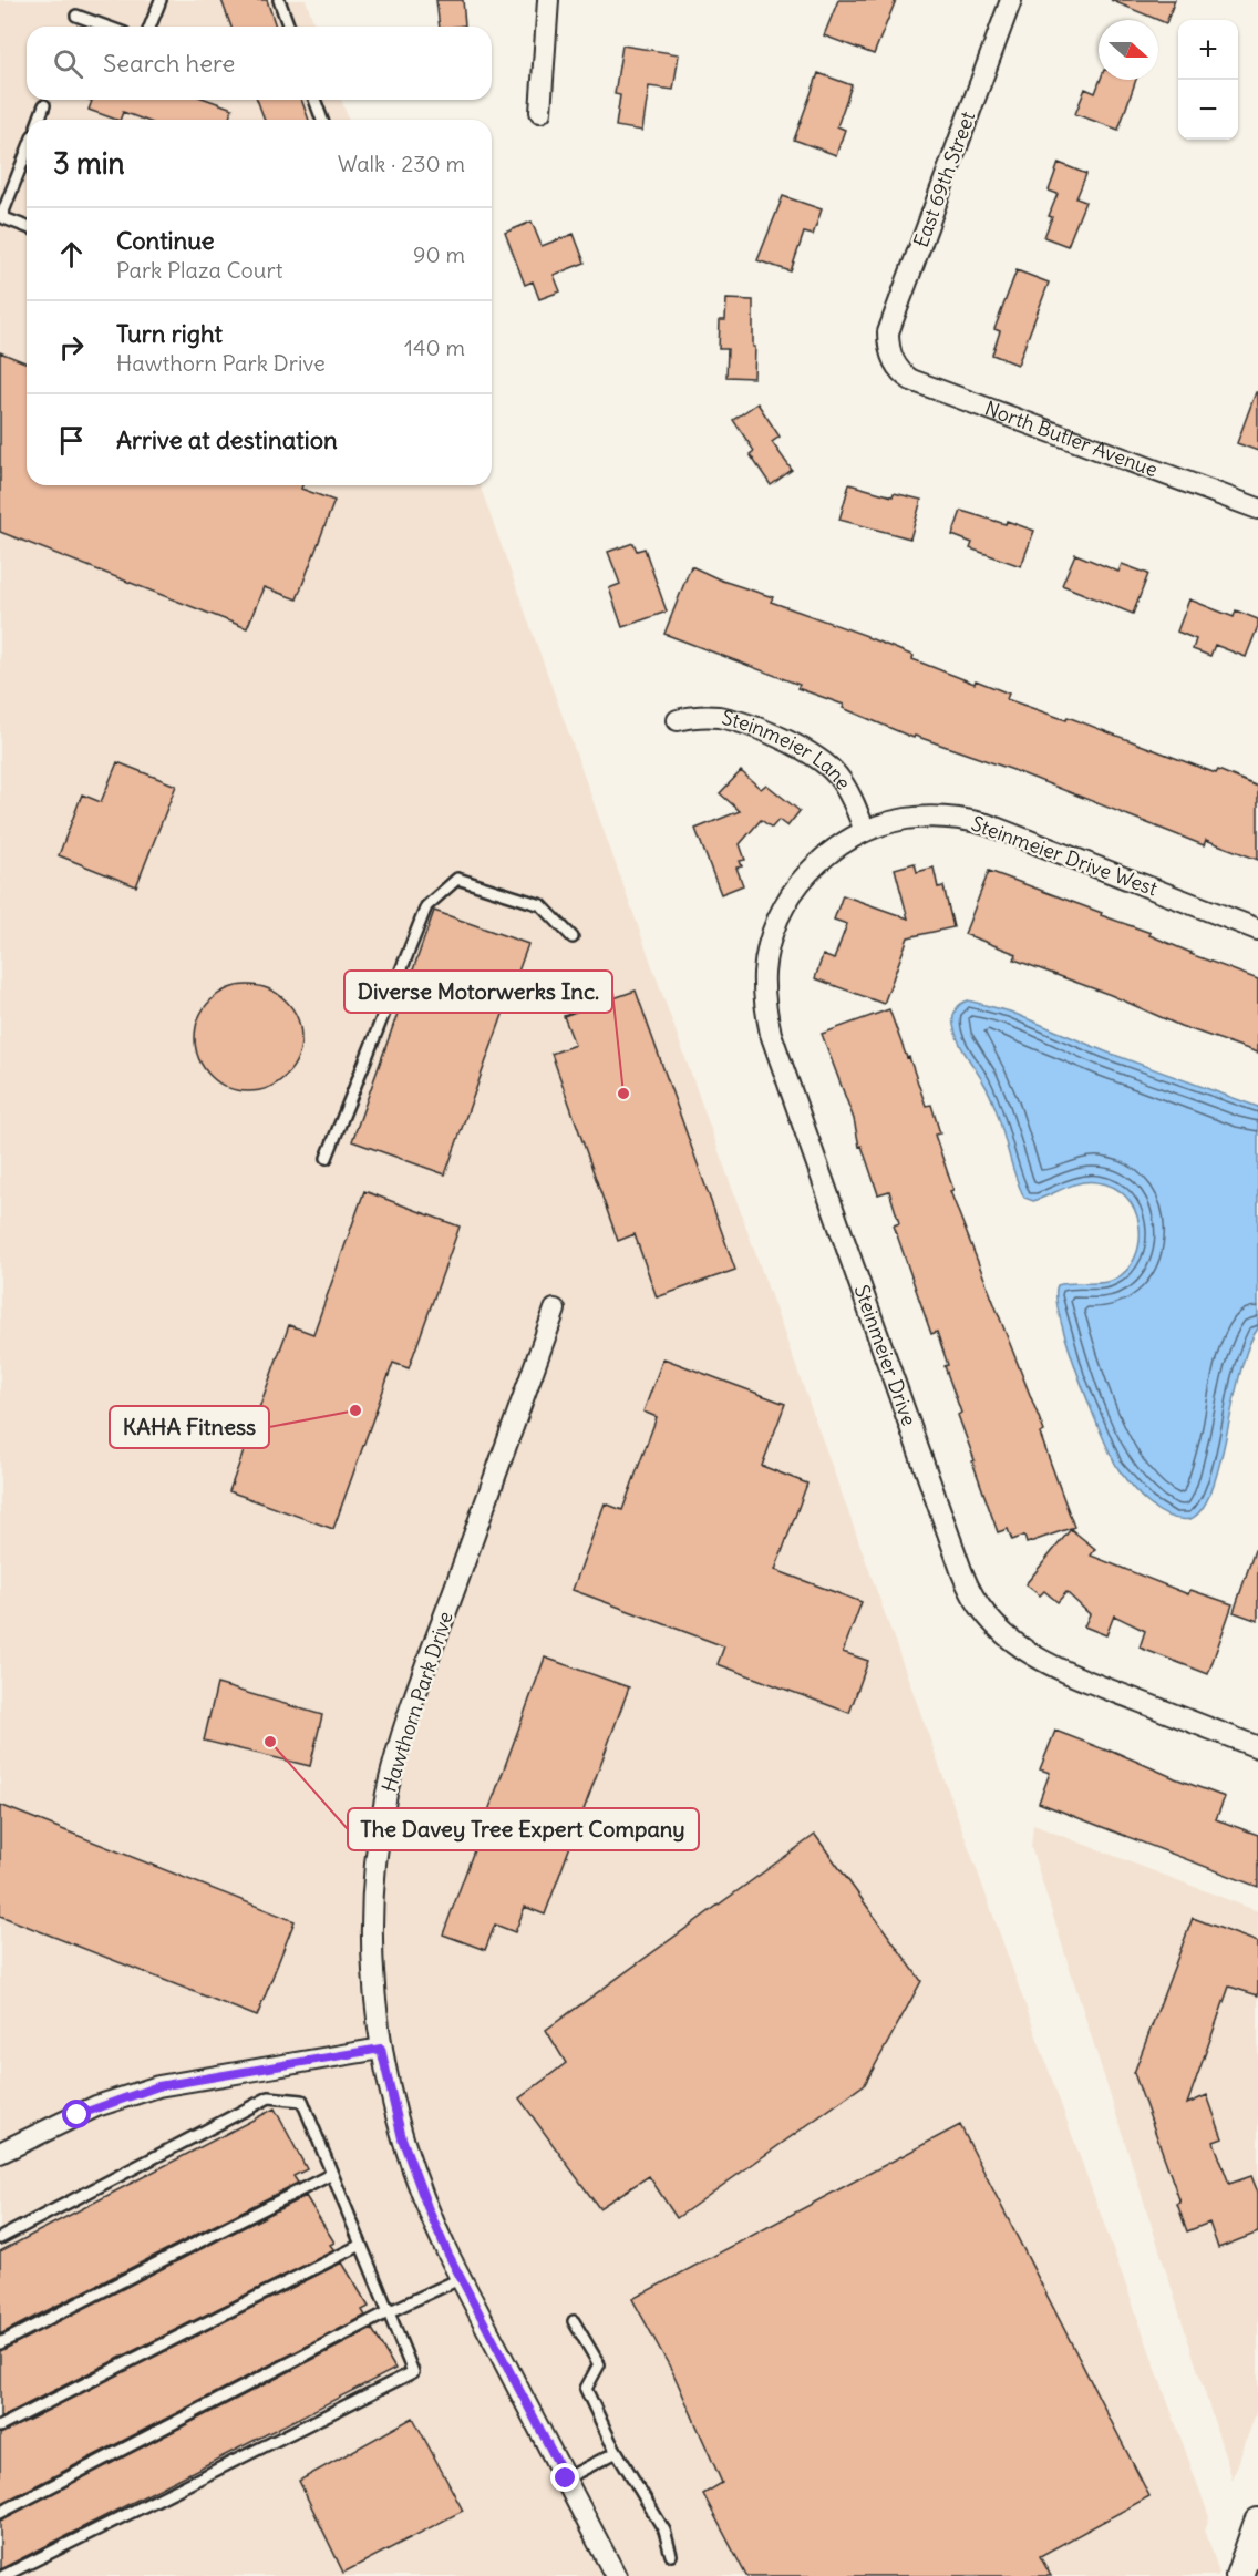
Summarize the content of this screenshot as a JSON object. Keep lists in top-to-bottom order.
{
  "streets": {
    "street": [
      "East 69th Street",
      "North Butler Avenue",
      "Steinmeier Lane",
      "Steinmeier Drive West",
      "Steinmeier Drive",
      "Hawthorn Park Drive"
    ]
  },
  "crossings": [
    ["East 69th Street", "North Butler Avenue"],
    ["Steinmeier Lane", "Steinmeier Drive West"],
    ["Steinmeier Lane", "Steinmeier Drive"],
    ["Steinmeier Drive West", "Steinmeier Drive"]
  ],
  "places": ["Diverse Motorwerks Inc.", "KAHA Fitness", "The Davey Tree Expert Company"],
  "north": "right",
  "page": {
    "map_buttons": ["+", "−"],
    "search": "Search here",
    "heading": ["3 min", "Walk · 230 m"],
    "list": [
      ["Continue", "Park Plaza Court", "90 m"],
      ["Turn right", "Hawthorn Park Drive", "140 m"],
      "Arrive at destination"
    ]
  }
}
